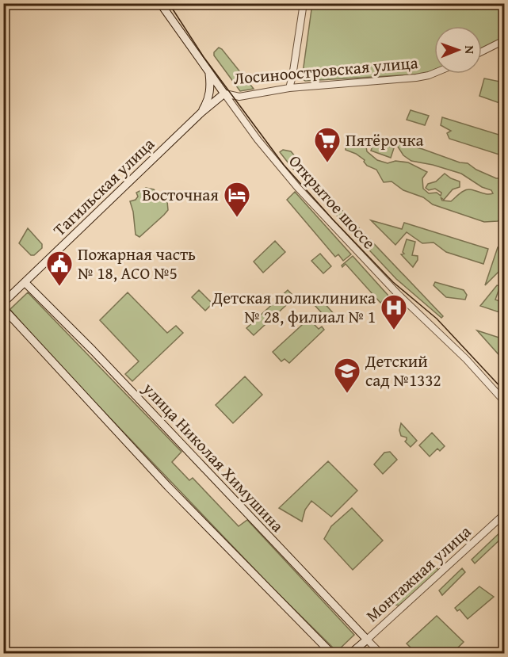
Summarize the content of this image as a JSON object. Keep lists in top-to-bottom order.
{
  "streets": {
    "main road": [
      "Тагильская улица",
      "Открытое шоссе",
      "улица Николая Химушина",
      "Монтажная улица"
    ],
    "street": ["Лосиноостровская улица"]
  },
  "crossings": [
    ["Лосиноостровская улица", "Тагильская улица"],
    ["Лосиноостровская улица", "Открытое шоссе"],
    ["Тагильская улица", "Открытое шоссе"],
    ["Тагильская улица", "улица Николая Химушина"],
    ["улица Николая Химушина", "Монтажная улица"]
  ],
  "places": {
    "supermarket": ["Пятёрочка"],
    "hotel": ["Восточная"],
    "public building": ["Пожарная часть № 18, АСО №5"],
    "hospital": ["Детская поликлиника № 28, филиал № 1"],
    "school or university": ["Детский сад №1332"]
  },
  "north": "right"
}
